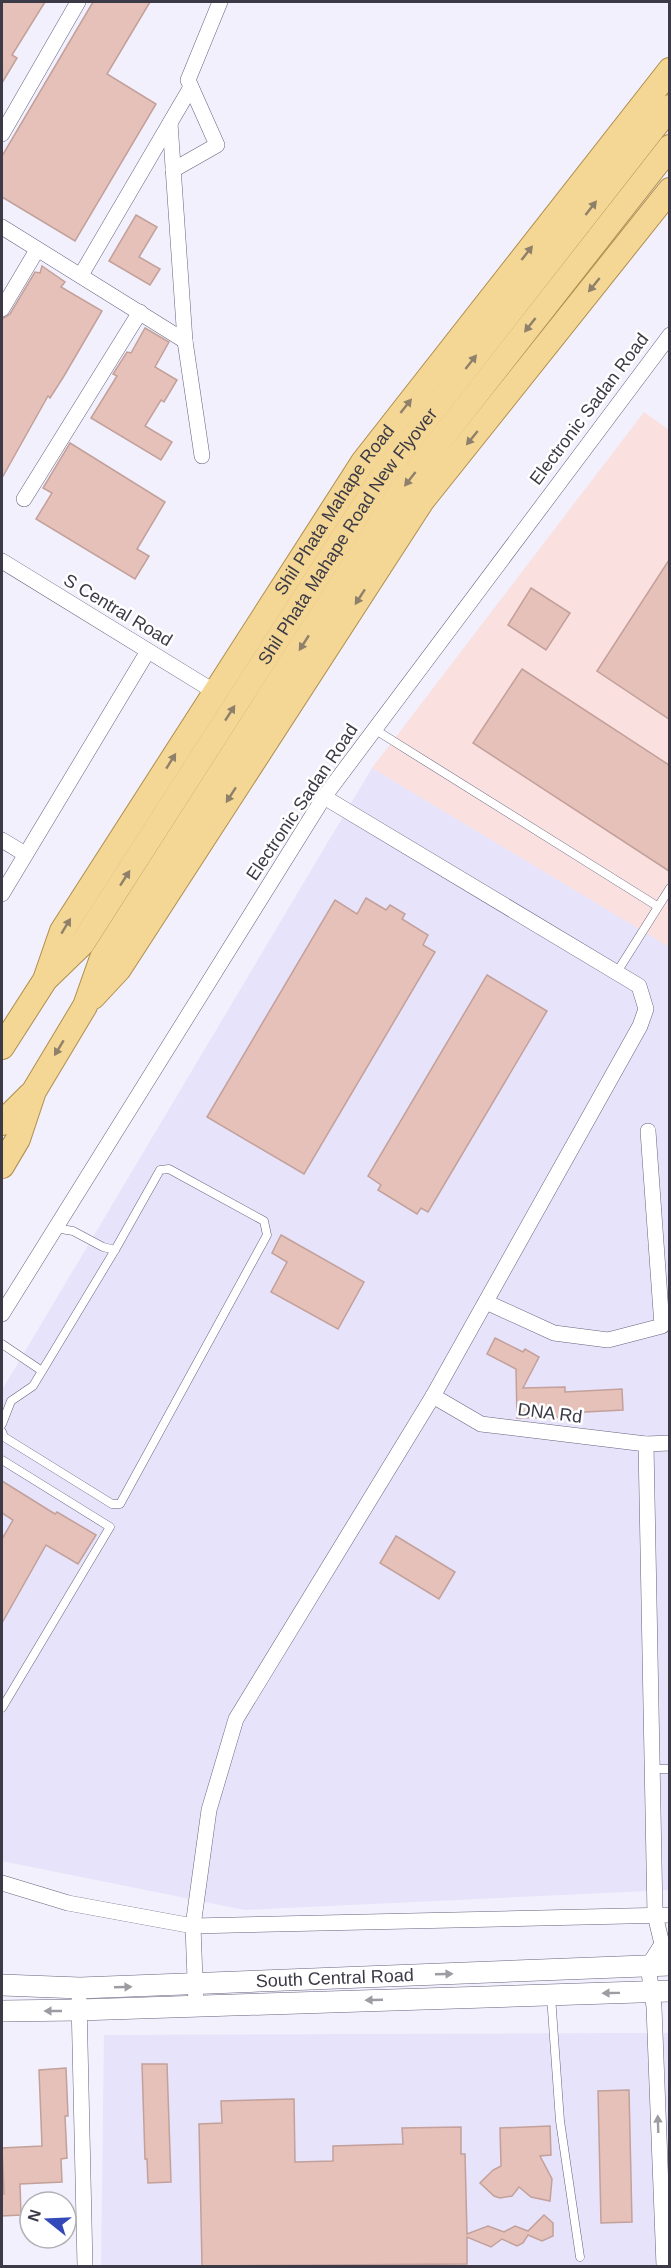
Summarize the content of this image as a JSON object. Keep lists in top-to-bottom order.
{
  "streets": {
    "main road": ["Shil Phata Mahape Road", "Shil Phata Mahape Road New Flyover", "South Central Road"],
    "street": ["Electronic Sadan Road", "S Central Road", "DNA Rd"]
  },
  "crossings": [
    ["Shil Phata Mahape Road", "Shil Phata Mahape Road New Flyover"],
    ["Shil Phata Mahape Road", "S Central Road"]
  ],
  "north": "left"
}
